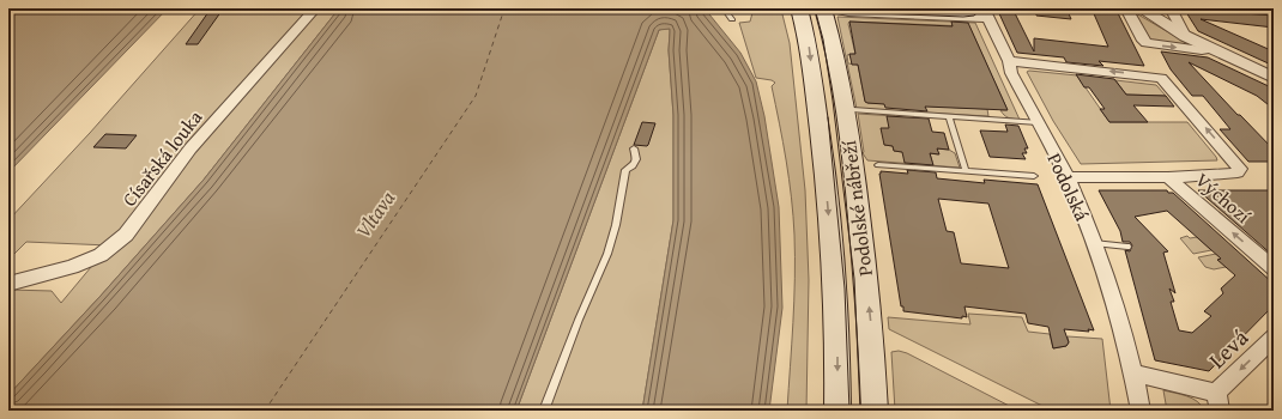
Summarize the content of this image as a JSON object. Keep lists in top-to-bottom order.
{
  "streets": {
    "main road": ["Podolské nábřeží"],
    "street": [
      "Císařská louka",
      "Podolská",
      "Výchozí",
      "Levá"
    ]
  },
  "one_way": ["Výchozí", "Levá"],
  "water": ["Vltava"]
}
